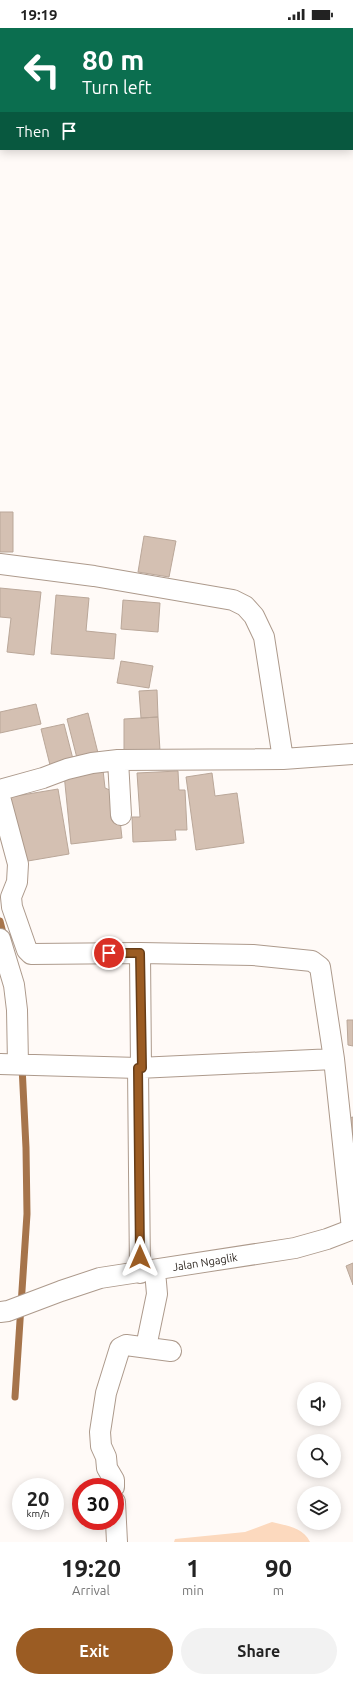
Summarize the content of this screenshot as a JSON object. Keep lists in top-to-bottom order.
{
  "streets": {
    "street": ["Jalan Ngaglik"]
  },
  "page": {
    "status": "19:19",
    "turn": ["80 m", "Turn left"],
    "then": "Then",
    "speed": "20 km/h",
    "limit": "30",
    "eta": [
      "19:20",
      "Arrival",
      "1",
      "min",
      "90",
      "m"
    ],
    "buttons": ["Exit", "Share"]
  }
}
